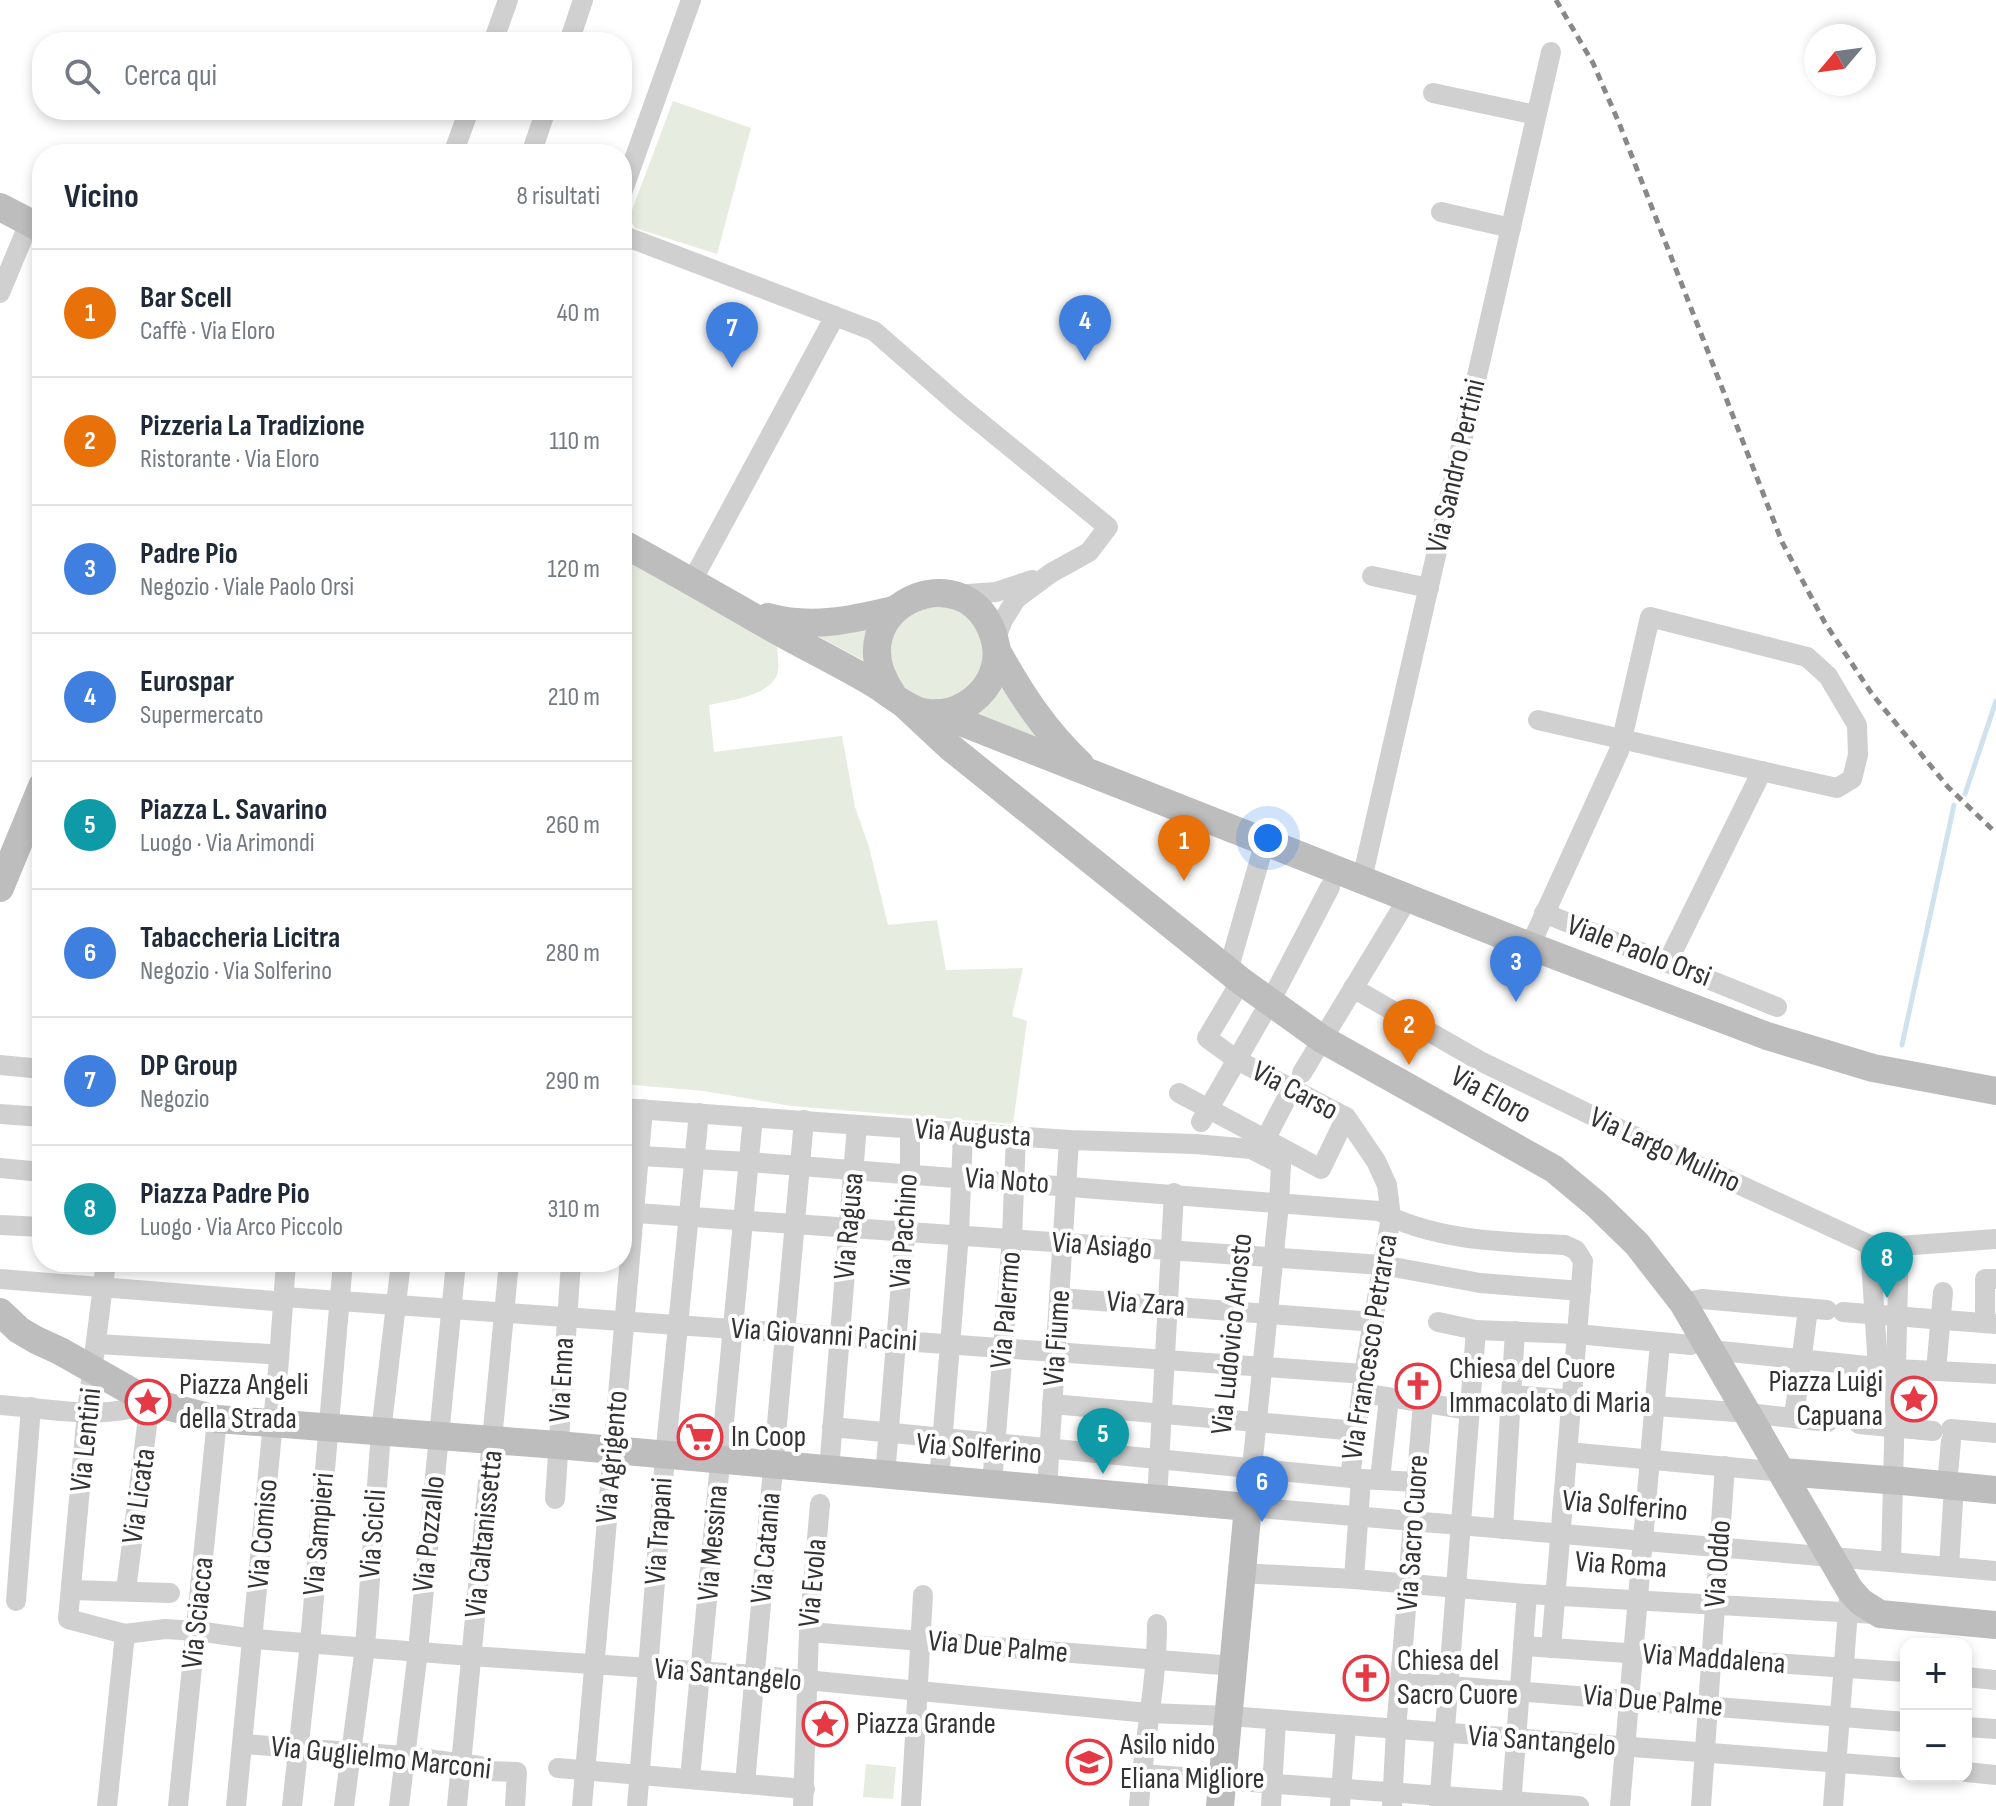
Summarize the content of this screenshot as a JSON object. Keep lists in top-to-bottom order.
{
  "streets": {
    "street": [
      "Via Sandro Pertini",
      "Viale Paolo Orsi",
      "Via Carso",
      "Via Eloro",
      "Via Augusta",
      "Via Largo Mulino",
      "Via Noto",
      "Via Ragusa",
      "Via Pachino",
      "Via Asiago",
      "Via Zara",
      "Via Palermo",
      "Via Ludovico Ariosto",
      "Via Giovanni Pacini",
      "Via Fiume",
      "Via Francesco Petrarca",
      "Via Enna",
      "Via Lentini",
      "Via Solferino",
      "Via Agrigento",
      "Via Licata",
      "Via Trapani",
      "Via Sacro Cuore",
      "Via Comiso",
      "Via Sampieri",
      "Via Scicli",
      "Via Pozzallo",
      "Via Caltanissetta",
      "Via Messina",
      "Via Catania",
      "Via Oddo",
      "Via Roma",
      "Via Evola",
      "Via Sciacca",
      "Via Due Palme",
      "Via Maddalena",
      "Via Santangelo",
      "Via Guglielmo Marconi"
    ]
  },
  "crossings": [
    ["Via Sandro Pertini", "Viale Paolo Orsi"],
    ["Via Sandro Pertini", "Via Carso"],
    ["Via Sandro Pertini", "Via Eloro"],
    ["Viale Paolo Orsi", "Via Eloro"],
    ["Via Carso", "Via Eloro"],
    ["Via Carso", "Via Noto"],
    ["Via Carso", "Via Francesco Petrarca"],
    ["Via Eloro", "Via Solferino"],
    ["Via Eloro", "Via Roma"],
    ["Via Augusta", "Via Noto"],
    ["Via Augusta", "Via Ragusa"],
    ["Via Augusta", "Via Pachino"],
    ["Via Augusta", "Via Palermo"],
    ["Via Augusta", "Via Ludovico Ariosto"],
    ["Via Augusta", "Via Fiume"],
    ["Via Augusta", "Via Trapani"],
    ["Via Augusta", "Via Messina"],
    ["Via Augusta", "Via Catania"],
    ["Via Noto", "Via Ragusa"],
    ["Via Noto", "Via Pachino"],
    ["Via Noto", "Via Asiago"],
    ["Via Noto", "Via Palermo"],
    ["Via Noto", "Via Ludovico Ariosto"],
    ["Via Noto", "Via Fiume"],
    ["Via Noto", "Via Francesco Petrarca"],
    ["Via Noto", "Via Trapani"],
    ["Via Noto", "Via Messina"],
    ["Via Noto", "Via Catania"],
    ["Via Ragusa", "Via Asiago"],
    ["Via Ragusa", "Via Giovanni Pacini"],
    ["Via Ragusa", "Via Solferino"],
    ["Via Pachino", "Via Asiago"],
    ["Via Pachino", "Via Giovanni Pacini"],
    ["Via Pachino", "Via Solferino"],
    ["Via Asiago", "Via Palermo"],
    ["Via Asiago", "Via Ludovico Ariosto"],
    ["Via Asiago", "Via Fiume"],
    ["Via Asiago", "Via Francesco Petrarca"],
    ["Via Asiago", "Via Trapani"],
    ["Via Asiago", "Via Messina"],
    ["Via Asiago", "Via Catania"],
    ["Via Zara", "Via Ludovico Ariosto"],
    ["Via Zara", "Via Fiume"],
    ["Via Zara", "Via Francesco Petrarca"],
    ["Via Palermo", "Via Giovanni Pacini"],
    ["Via Palermo", "Via Solferino"],
    ["Via Ludovico Ariosto", "Via Giovanni Pacini"],
    ["Via Ludovico Ariosto", "Via Solferino"],
    ["Via Ludovico Ariosto", "Via Roma"],
    ["Via Ludovico Ariosto", "Via Due Palme"],
    ["Via Ludovico Ariosto", "Via Santangelo"],
    ["Via Giovanni Pacini", "Via Fiume"],
    ["Via Giovanni Pacini", "Via Francesco Petrarca"],
    ["Via Giovanni Pacini", "Via Enna"],
    ["Via Giovanni Pacini", "Via Lentini"],
    ["Via Giovanni Pacini", "Via Agrigento"],
    ["Via Giovanni Pacini", "Via Trapani"],
    ["Via Giovanni Pacini", "Via Sacro Cuore"],
    ["Via Giovanni Pacini", "Via Comiso"],
    ["Via Giovanni Pacini", "Via Sampieri"],
    ["Via Giovanni Pacini", "Via Scicli"],
    ["Via Giovanni Pacini", "Via Pozzallo"],
    ["Via Giovanni Pacini", "Via Caltanissetta"],
    ["Via Giovanni Pacini", "Via Messina"],
    ["Via Giovanni Pacini", "Via Catania"],
    ["Via Fiume", "Via Solferino"],
    ["Via Enna", "Via Solferino"],
    ["Via Lentini", "Via Solferino"],
    ["Via Lentini", "Via Santangelo"],
    ["Via Solferino", "Via Agrigento"],
    ["Via Solferino", "Via Licata"],
    ["Via Solferino", "Via Trapani"],
    ["Via Solferino", "Via Sacro Cuore"],
    ["Via Solferino", "Via Comiso"],
    ["Via Solferino", "Via Sampieri"],
    ["Via Solferino", "Via Scicli"],
    ["Via Solferino", "Via Pozzallo"],
    ["Via Solferino", "Via Caltanissetta"],
    ["Via Solferino", "Via Messina"],
    ["Via Solferino", "Via Catania"],
    ["Via Solferino", "Via Oddo"],
    ["Via Solferino", "Via Sciacca"],
    ["Via Agrigento", "Via Santangelo"],
    ["Via Trapani", "Via Santangelo"],
    ["Via Sacro Cuore", "Via Roma"],
    ["Via Sacro Cuore", "Via Due Palme"],
    ["Via Sacro Cuore", "Via Santangelo"],
    ["Via Comiso", "Via Santangelo"],
    ["Via Comiso", "Via Guglielmo Marconi"],
    ["Via Sampieri", "Via Santangelo"],
    ["Via Sampieri", "Via Guglielmo Marconi"],
    ["Via Scicli", "Via Santangelo"],
    ["Via Scicli", "Via Guglielmo Marconi"],
    ["Via Pozzallo", "Via Santangelo"],
    ["Via Pozzallo", "Via Guglielmo Marconi"],
    ["Via Caltanissetta", "Via Santangelo"],
    ["Via Caltanissetta", "Via Guglielmo Marconi"],
    ["Via Messina", "Via Santangelo"],
    ["Via Catania", "Via Santangelo"],
    ["Via Oddo", "Via Roma"],
    ["Via Oddo", "Via Due Palme"],
    ["Via Oddo", "Via Maddalena"],
    ["Via Oddo", "Via Santangelo"],
    ["Via Evola", "Via Due Palme"],
    ["Via Evola", "Via Santangelo"],
    ["Via Sciacca", "Via Santangelo"]
  ],
  "places": {
    "church": ["Chiesa del Cuore Immacolato di Maria", "Chiesa del Sacro Cuore"],
    "place": ["Piazza Luigi Capuana", "Piazza Angeli della Strada", "Piazza Grande"],
    "supermarket": ["In Coop"],
    "school or university": ["Asilo nido Eliana Migliore"]
  },
  "north": "bottom left",
  "page": {
    "search": "Cerca qui",
    "heading": ["Vicino", "8 risultati"],
    "list": [
      {
        "mark": "1",
        "name": "Bar Scell",
        "note": "Caffè · Via Eloro",
        "value": "40 m"
      },
      {
        "mark": "2",
        "name": "Pizzeria La Tradizione",
        "note": "Ristorante · Via Eloro",
        "value": "110 m"
      },
      {
        "mark": "3",
        "name": "Padre Pio",
        "note": "Negozio · Viale Paolo Orsi",
        "value": "120 m"
      },
      {
        "mark": "4",
        "name": "Eurospar",
        "note": "Supermercato",
        "value": "210 m"
      },
      {
        "mark": "5",
        "name": "Piazza L. Savarino",
        "note": "Luogo · Via Arimondi",
        "value": "260 m"
      },
      {
        "mark": "6",
        "name": "Tabaccheria Licitra",
        "note": "Negozio · Via Solferino",
        "value": "280 m"
      },
      {
        "mark": "7",
        "name": "DP Group",
        "note": "Negozio",
        "value": "290 m"
      },
      {
        "mark": "8",
        "name": "Piazza Padre Pio",
        "note": "Luogo · Via Arco Piccolo",
        "value": "310 m"
      }
    ],
    "pins": [
      "4",
      "7",
      "1",
      "3",
      "2",
      "8",
      "5",
      "6"
    ],
    "map_buttons": ["+", "−"]
  }
}
